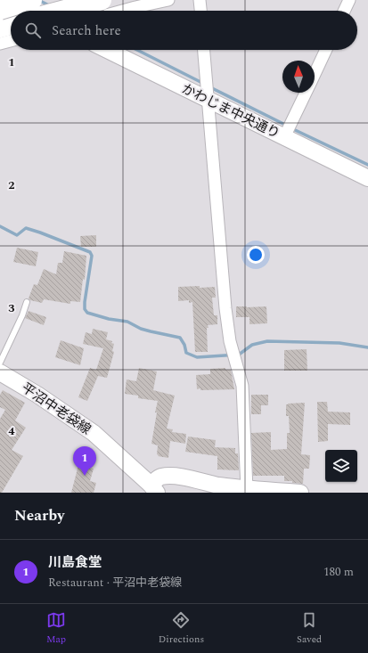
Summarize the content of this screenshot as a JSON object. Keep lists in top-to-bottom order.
{
  "streets": {
    "street": ["かわじま中央通り", "平沼中老袋線"]
  },
  "north": "top",
  "page": {
    "search": "Search here",
    "pins": "1",
    "heading": "Nearby",
    "list": [
      {
        "mark": "1",
        "name": "川島食堂",
        "note": "Restaurant · 平沼中老袋線",
        "value": "180 m"
      }
    ],
    "nav": ["Map", "Directions", "Saved"]
  },
  "grid": {
    "rows": [
      "1",
      "2",
      "3",
      "4"
    ]
  }
}
